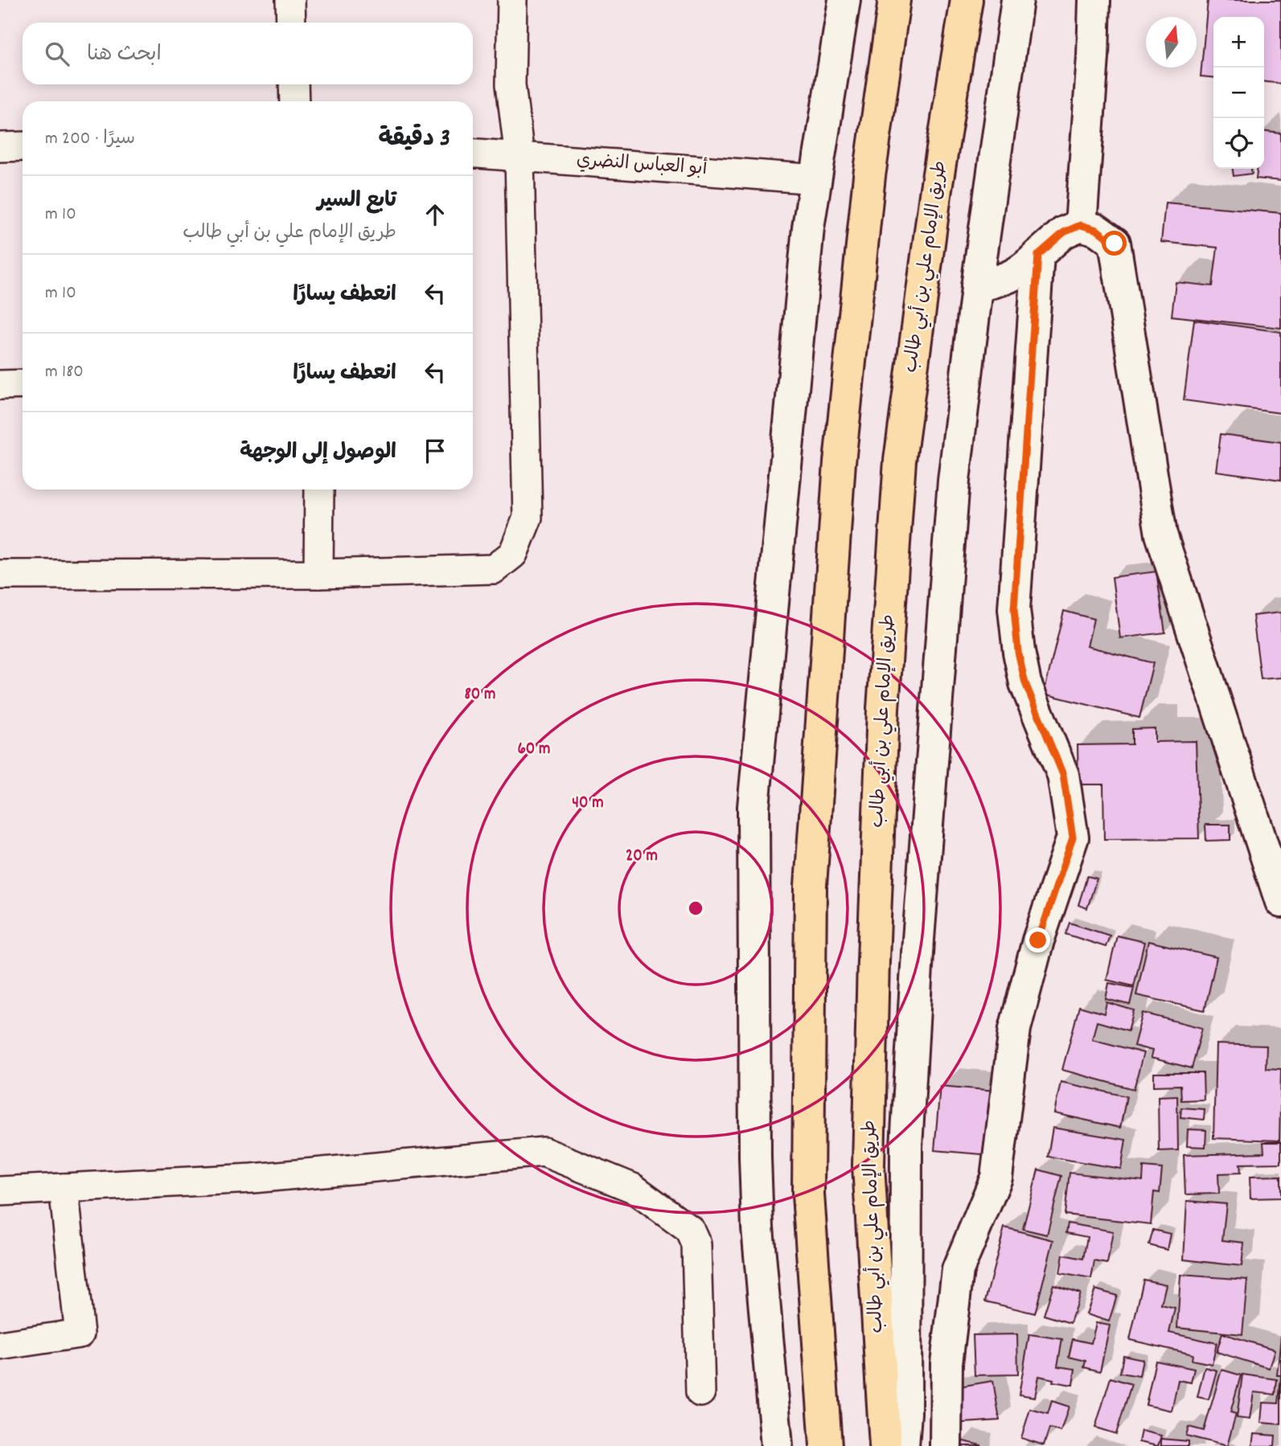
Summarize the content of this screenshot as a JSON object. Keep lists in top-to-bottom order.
{
  "streets": {
    "main road": ["طريق الإمام علي بن أبي طالب"],
    "street": ["أبو العباس النضري"]
  },
  "north": "top",
  "page": {
    "map_buttons": ["+", "−"],
    "search": "ابحث هنا",
    "heading": ["3 دقيقة", "سيرًا · 200 m"],
    "list": [
      ["تابع السير", "طريق الإمام علي بن أبي طالب", "10 m"],
      ["انعطف يسارًا", "10 m"],
      ["انعطف يسارًا", "180 m"],
      "الوصول إلى الوجهة"
    ]
  },
  "rings": [
    "80 m",
    "60 m",
    "40 m",
    "20 m"
  ]
}
